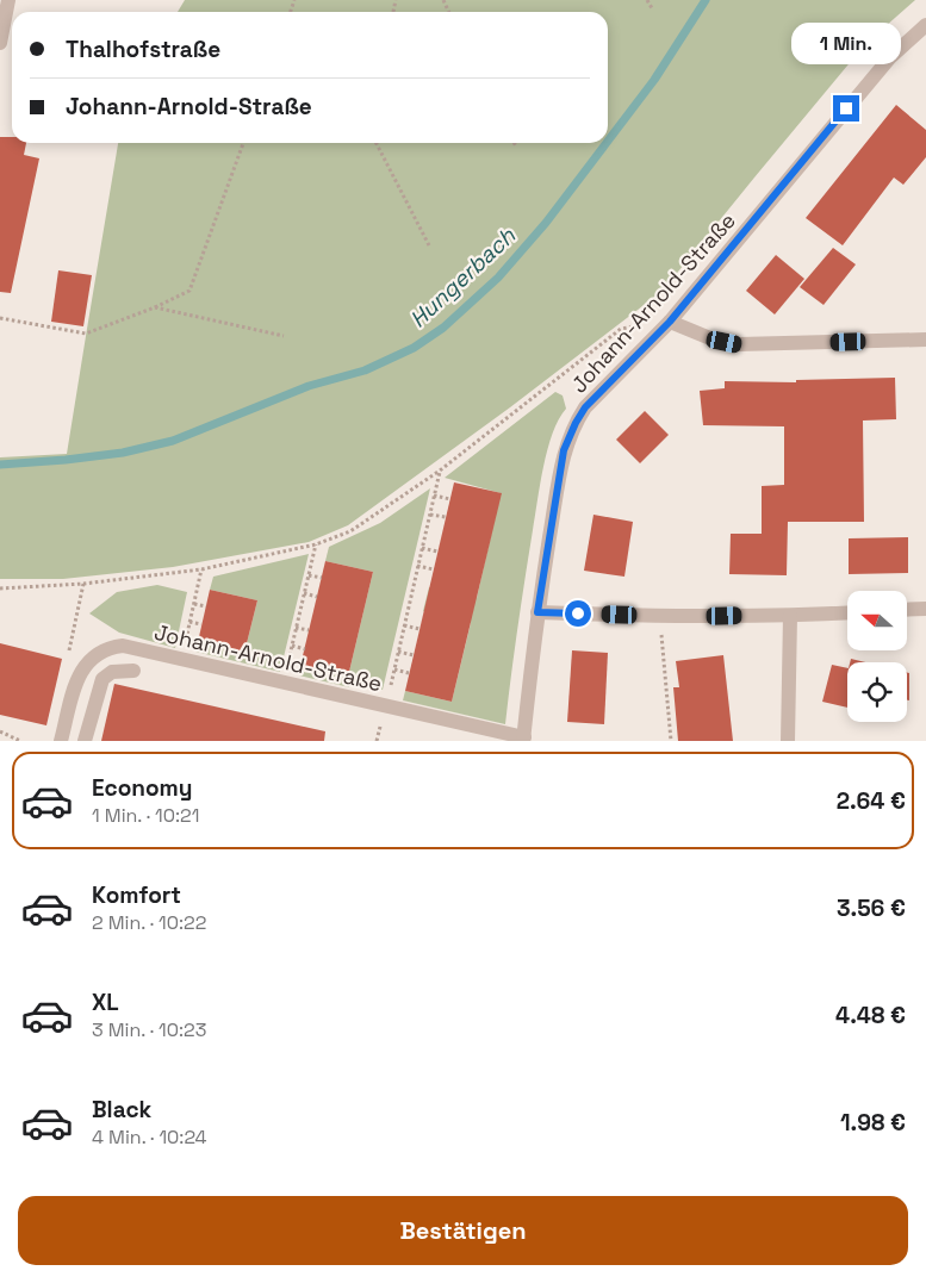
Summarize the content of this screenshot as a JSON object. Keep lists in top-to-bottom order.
{
  "streets": {
    "street": ["Johann-Arnold-Straße"]
  },
  "water": ["Hungerbach"],
  "north": "left",
  "page": {
    "banner": ["Thalhofstraße", "Johann-Arnold-Straße"],
    "bubble": "1 Min.",
    "list": [
      {
        "name": "Economy",
        "note": "1 Min. · 10:21",
        "value": "2.64 €"
      },
      {
        "name": "Komfort",
        "note": "2 Min. · 10:22",
        "value": "3.56 €"
      },
      {
        "name": "XL",
        "note": "3 Min. · 10:23",
        "value": "4.48 €"
      },
      {
        "name": "Black",
        "note": "4 Min. · 10:24",
        "value": "1.98 €"
      }
    ],
    "buttons": "Bestätigen"
  }
}
